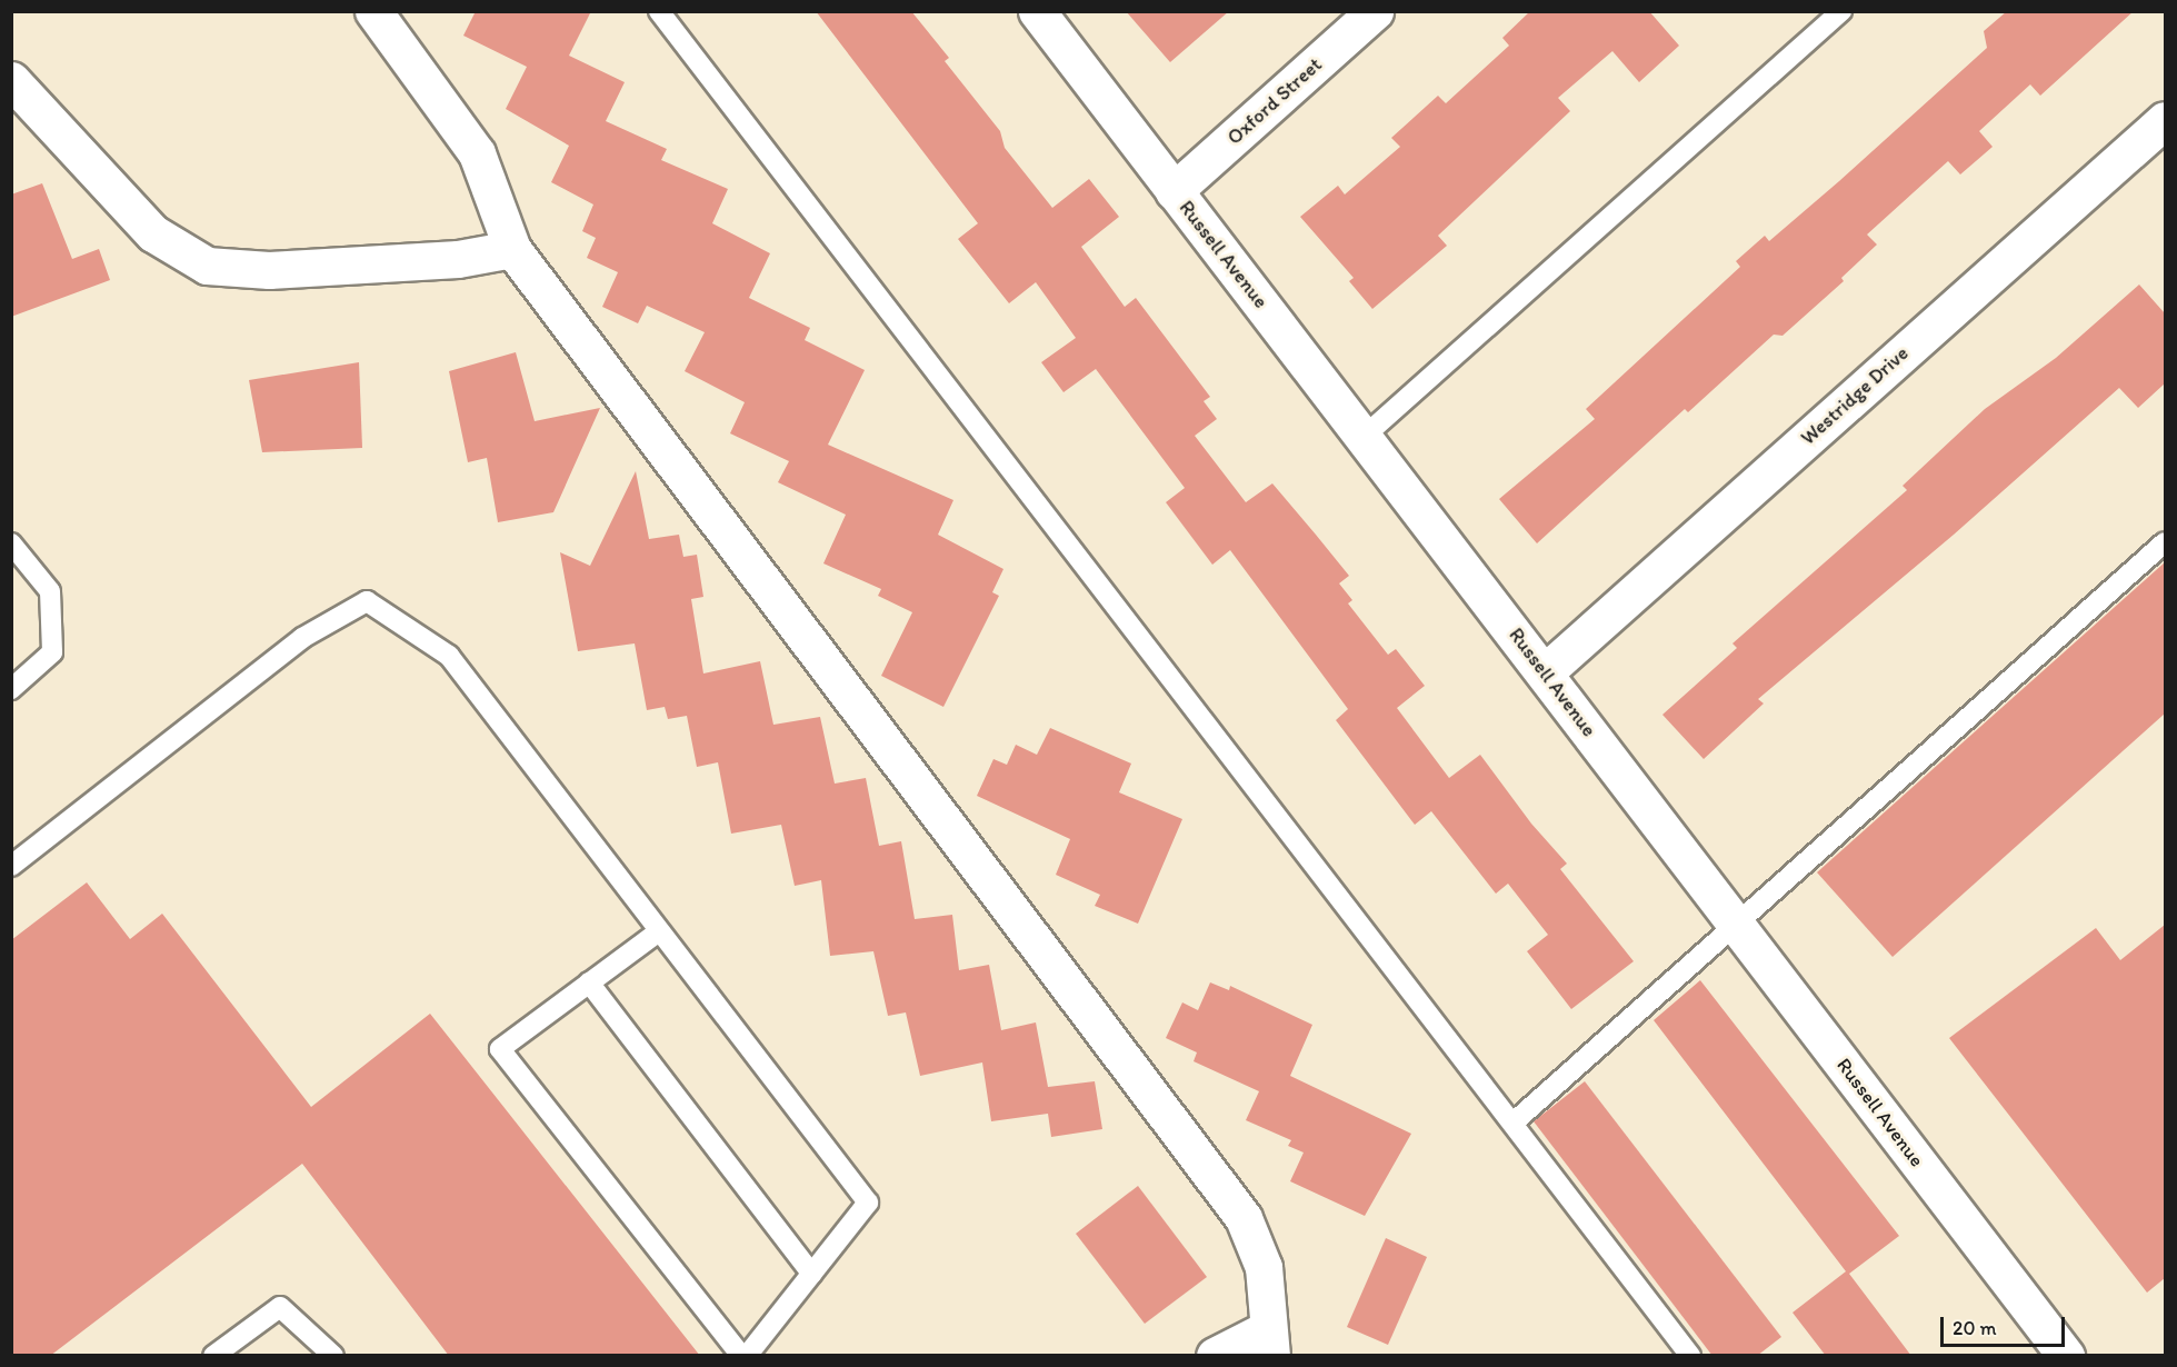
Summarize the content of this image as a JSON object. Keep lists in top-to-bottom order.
{
  "streets": {
    "street": ["Oxford Street", "Russell Avenue", "Westridge Drive"]
  },
  "crossings": [
    ["Oxford Street", "Russell Avenue"],
    ["Russell Avenue", "Westridge Drive"]
  ],
  "scale_bar": "20 m"
}
